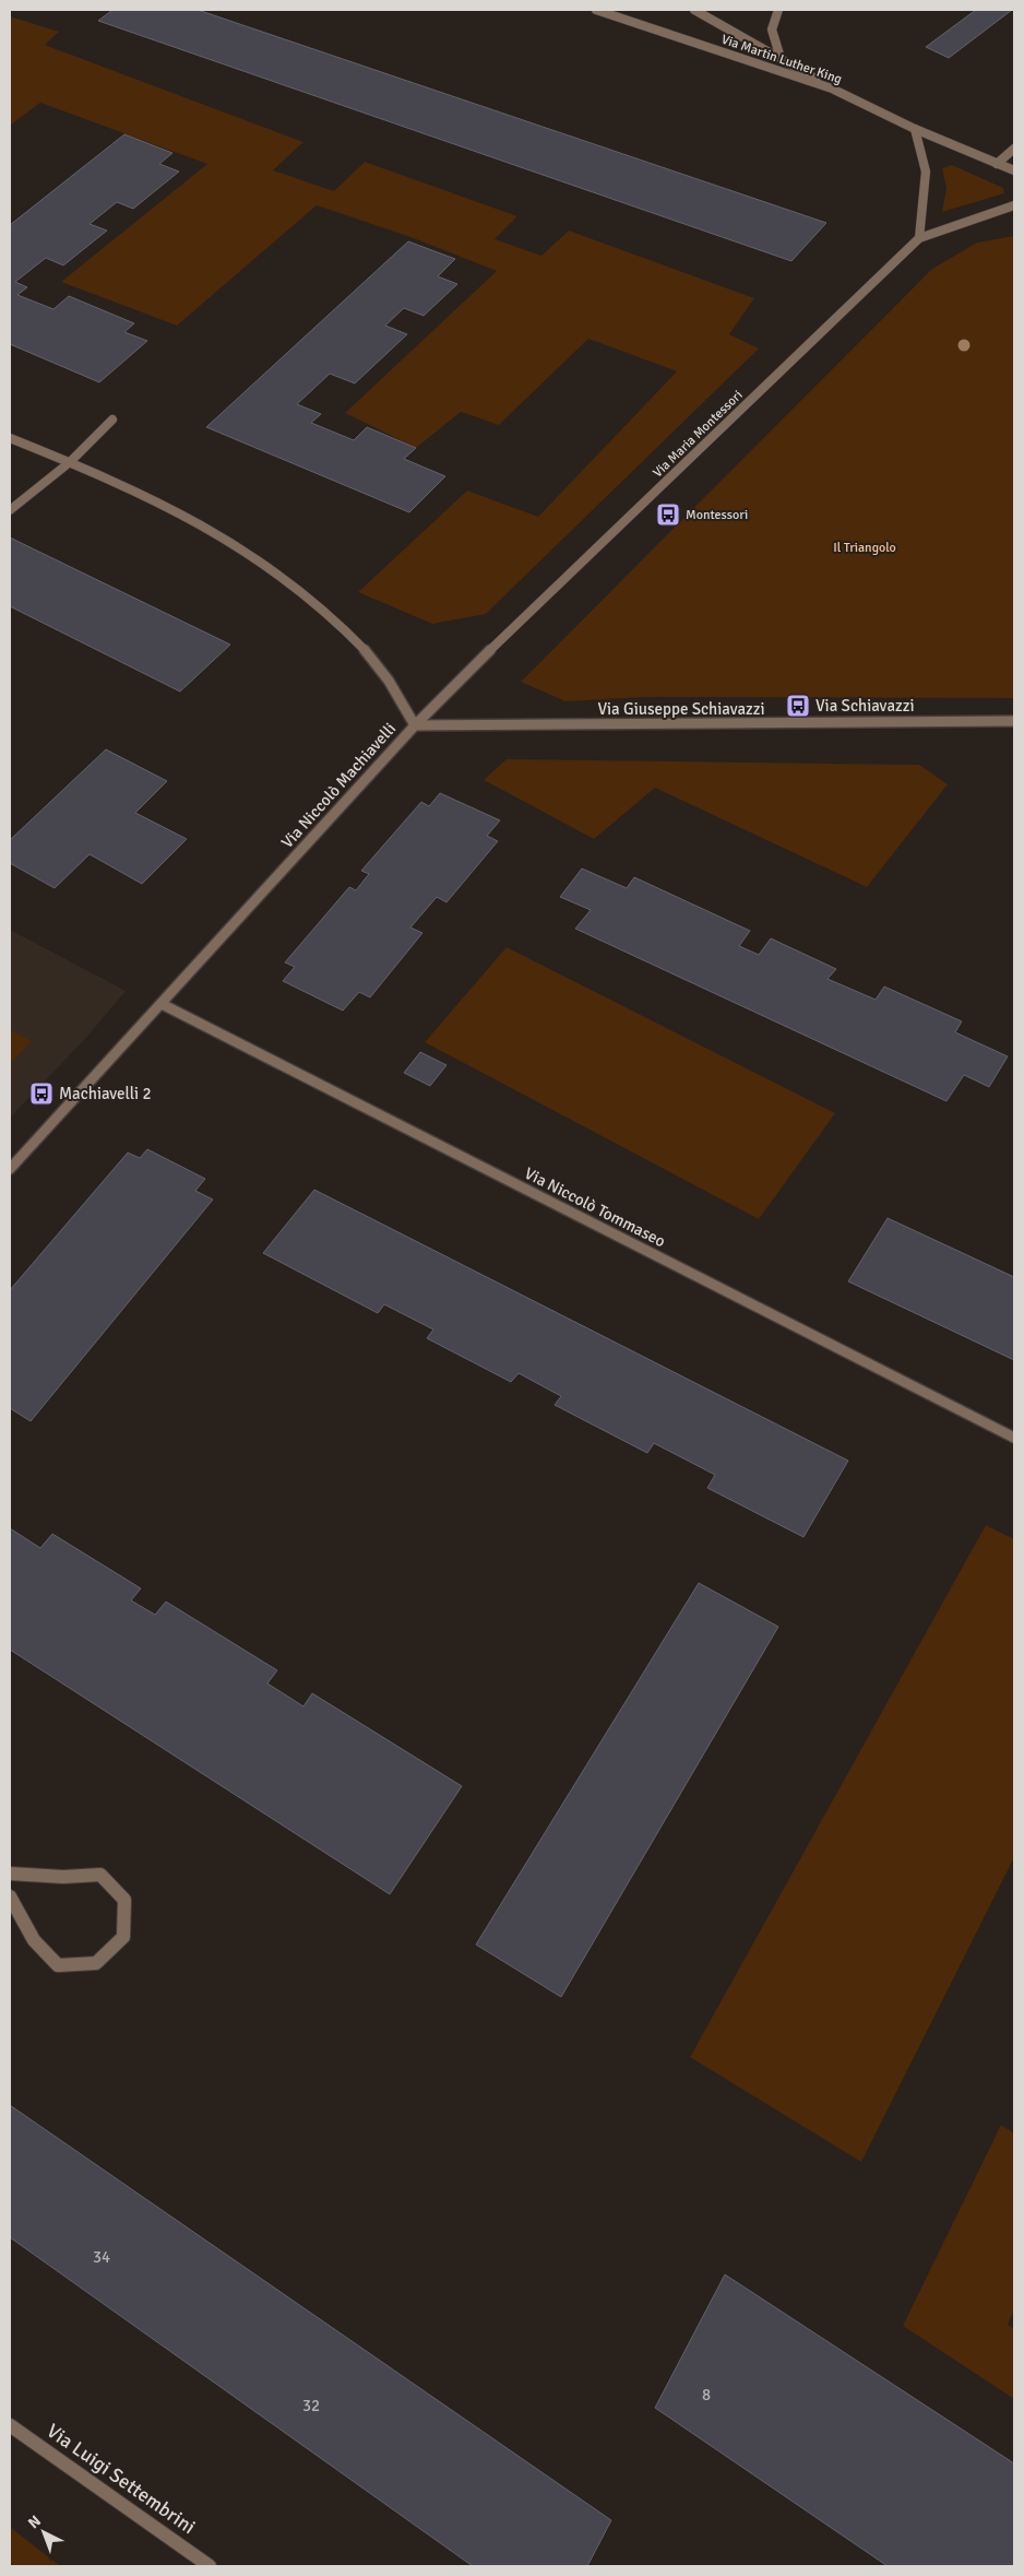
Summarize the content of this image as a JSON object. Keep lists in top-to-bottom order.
{
  "streets": {
    "street": [
      "Via Martin Luther King",
      "Via Maria Montessori",
      "Via Giuseppe Schiavazzi",
      "Via Niccolò Machiavelli",
      "Via Niccolò Tommaseo",
      "Via Luigi Settembrini"
    ]
  },
  "crossings": [
    ["Via Maria Montessori", "Via Giuseppe Schiavazzi"],
    ["Via Maria Montessori", "Via Niccolò Machiavelli"],
    ["Via Giuseppe Schiavazzi", "Via Niccolò Machiavelli"],
    ["Via Niccolò Machiavelli", "Via Niccolò Tommaseo"]
  ],
  "parks": ["Il Triangolo"],
  "places": {
    "bus stop": ["Montessori", "Via Schiavazzi", "Machiavelli 2"]
  },
  "house_numbers": ["34", "8", "32"],
  "north": "top left"
}
